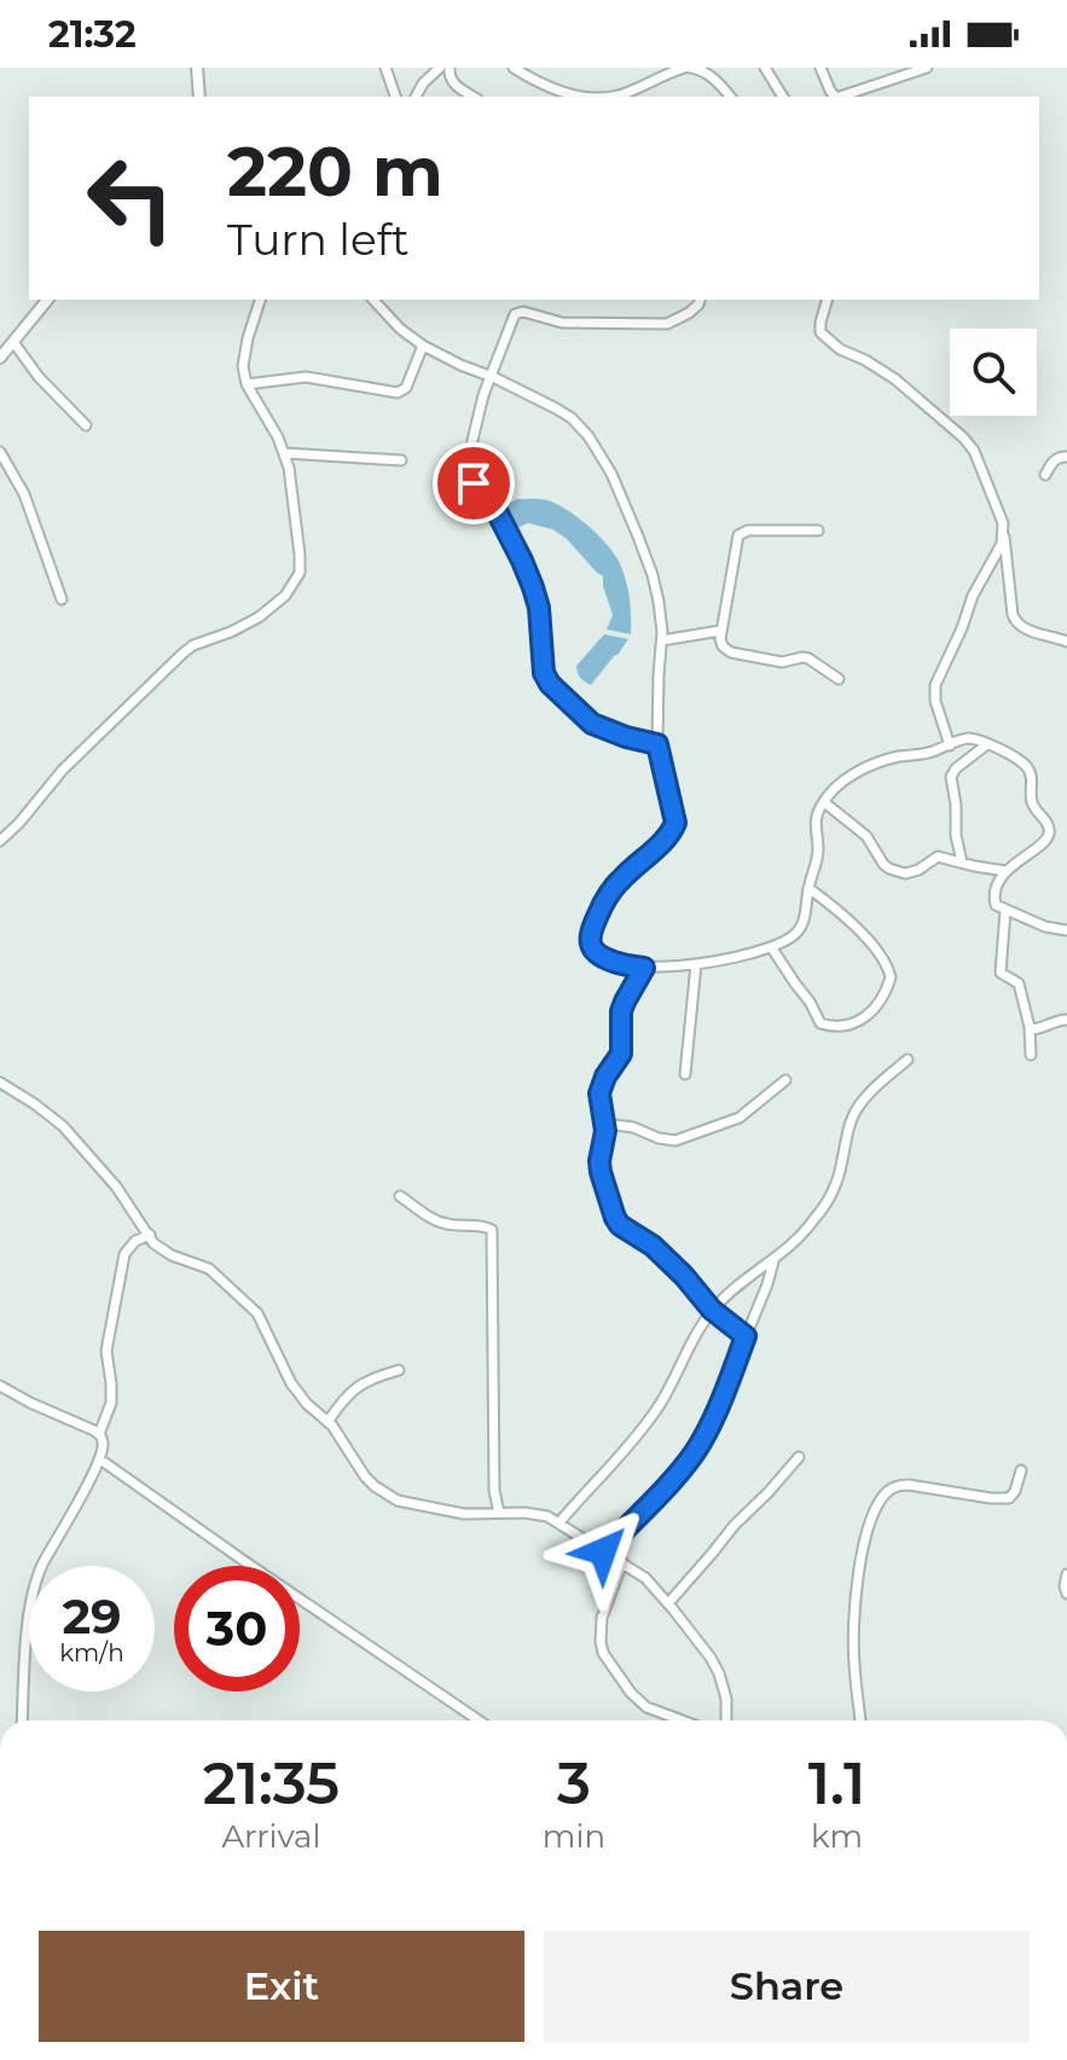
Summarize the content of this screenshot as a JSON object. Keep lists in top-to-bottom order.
{
  "page": {
    "status": "21:32",
    "turn": ["220 m", "Turn left"],
    "speed": "29 km/h",
    "limit": "30",
    "eta": [
      "21:35",
      "Arrival",
      "3",
      "min",
      "1.1",
      "km"
    ],
    "buttons": ["Exit", "Share"]
  }
}
